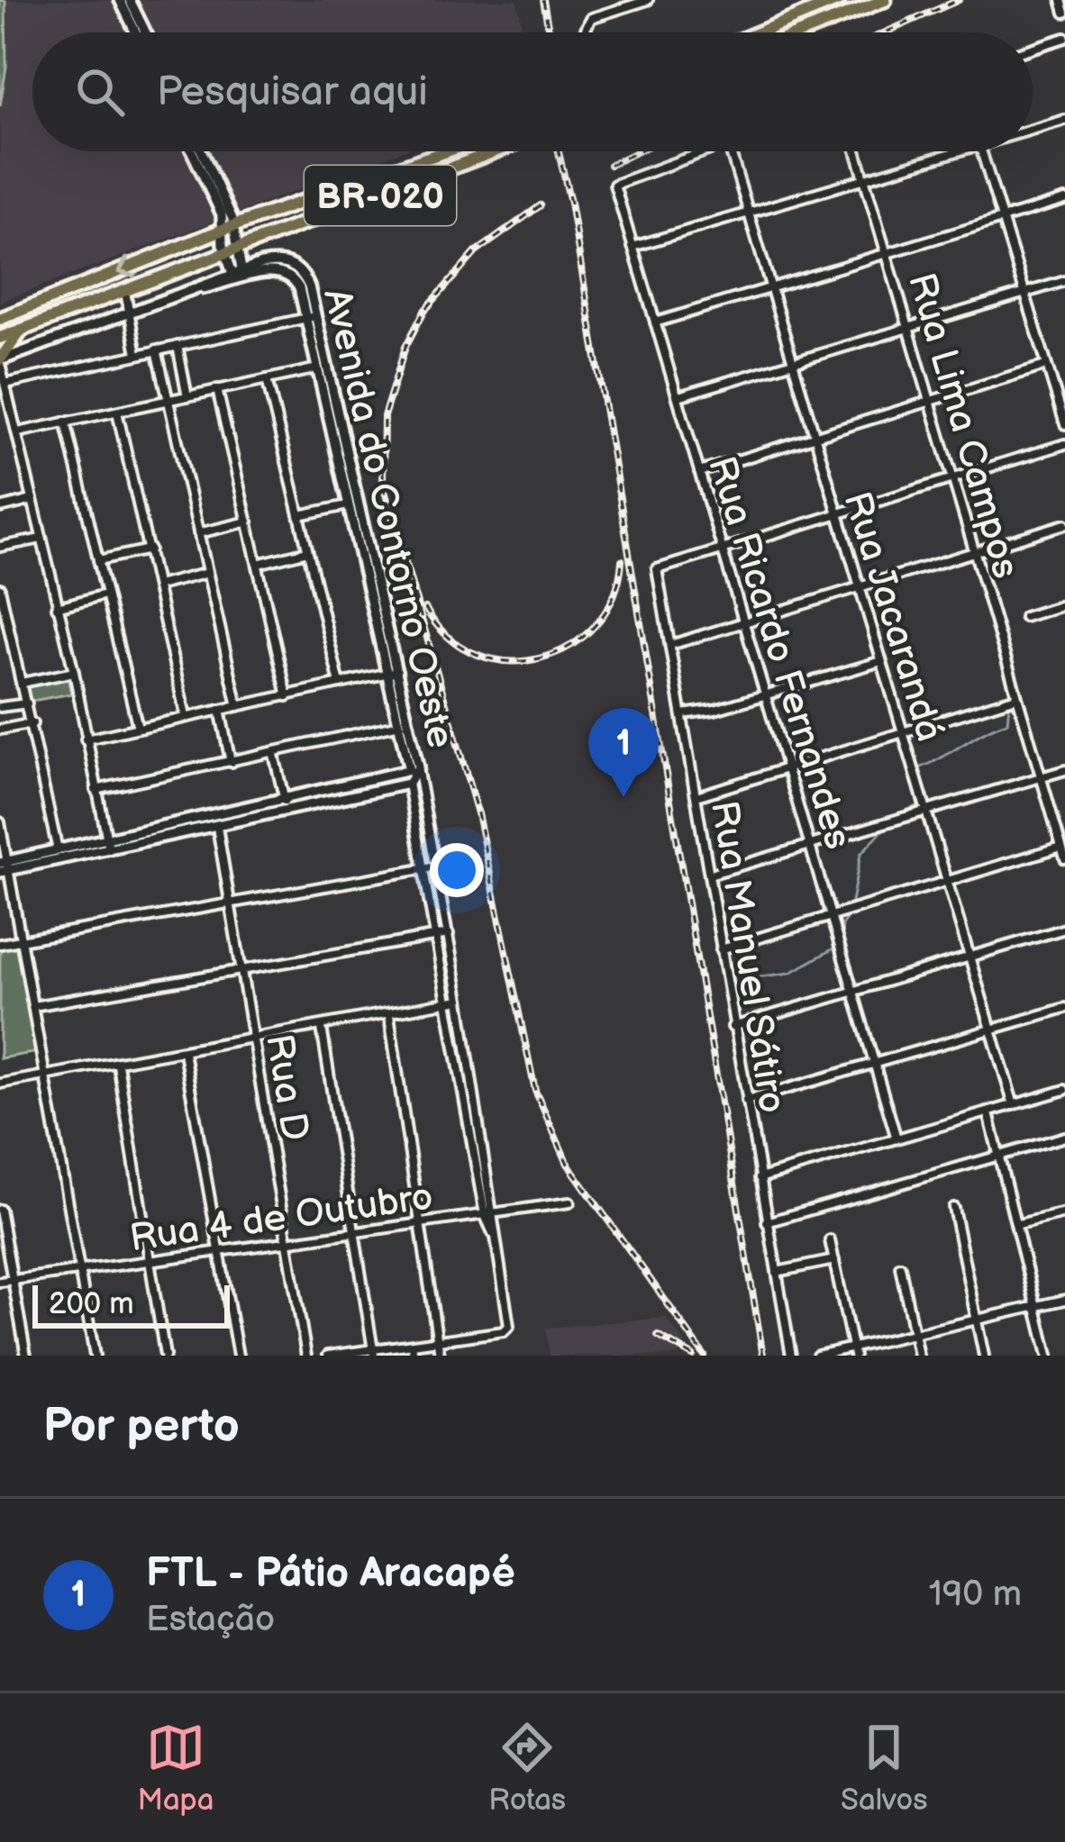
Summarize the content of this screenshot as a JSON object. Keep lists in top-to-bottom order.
{
  "streets": {
    "highway": ["BR-020"],
    "street": [
      "Rua Lima Campos",
      "Avenida do Contorno Oeste",
      "Rua Jacarandá",
      "Rua Ricardo Fernandes",
      "Rua Manuel Sátiro",
      "Rua D",
      "Rua 4 de Outubro"
    ]
  },
  "crossings": [
    ["Rua Ricardo Fernandes", "Rua Manuel Sátiro"],
    ["Rua D", "Rua 4 de Outubro"]
  ],
  "scale_bar": "200 m",
  "page": {
    "search": "Pesquisar aqui",
    "pins": "1",
    "scale": "200 m",
    "heading": "Por perto",
    "list": [
      {
        "mark": "1",
        "name": "FTL - Pátio Aracapé",
        "note": "Estação",
        "value": "190 m"
      }
    ],
    "nav": ["Mapa", "Rotas", "Salvos"]
  }
}
